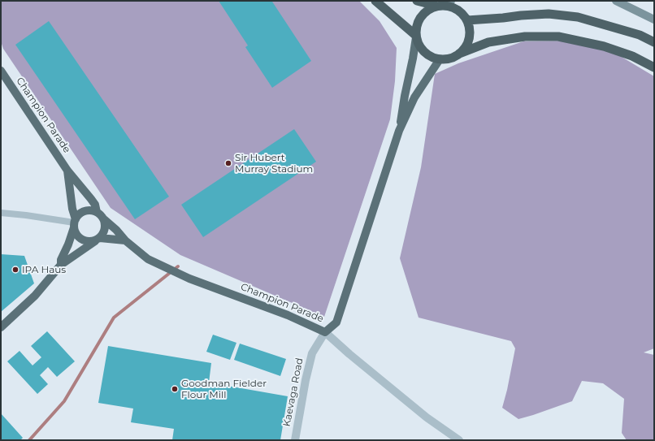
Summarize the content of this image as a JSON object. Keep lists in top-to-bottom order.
{
  "streets": {
    "main road": ["Champion Parade"],
    "street": ["Kaevaga Road"]
  },
  "crossings": [
    ["Champion Parade", "Kaevaga Road"]
  ],
  "places": ["Sir Hubert Murray Stadium", "IPA Haus", "Goodman Fielder Flour Mill"]
}
